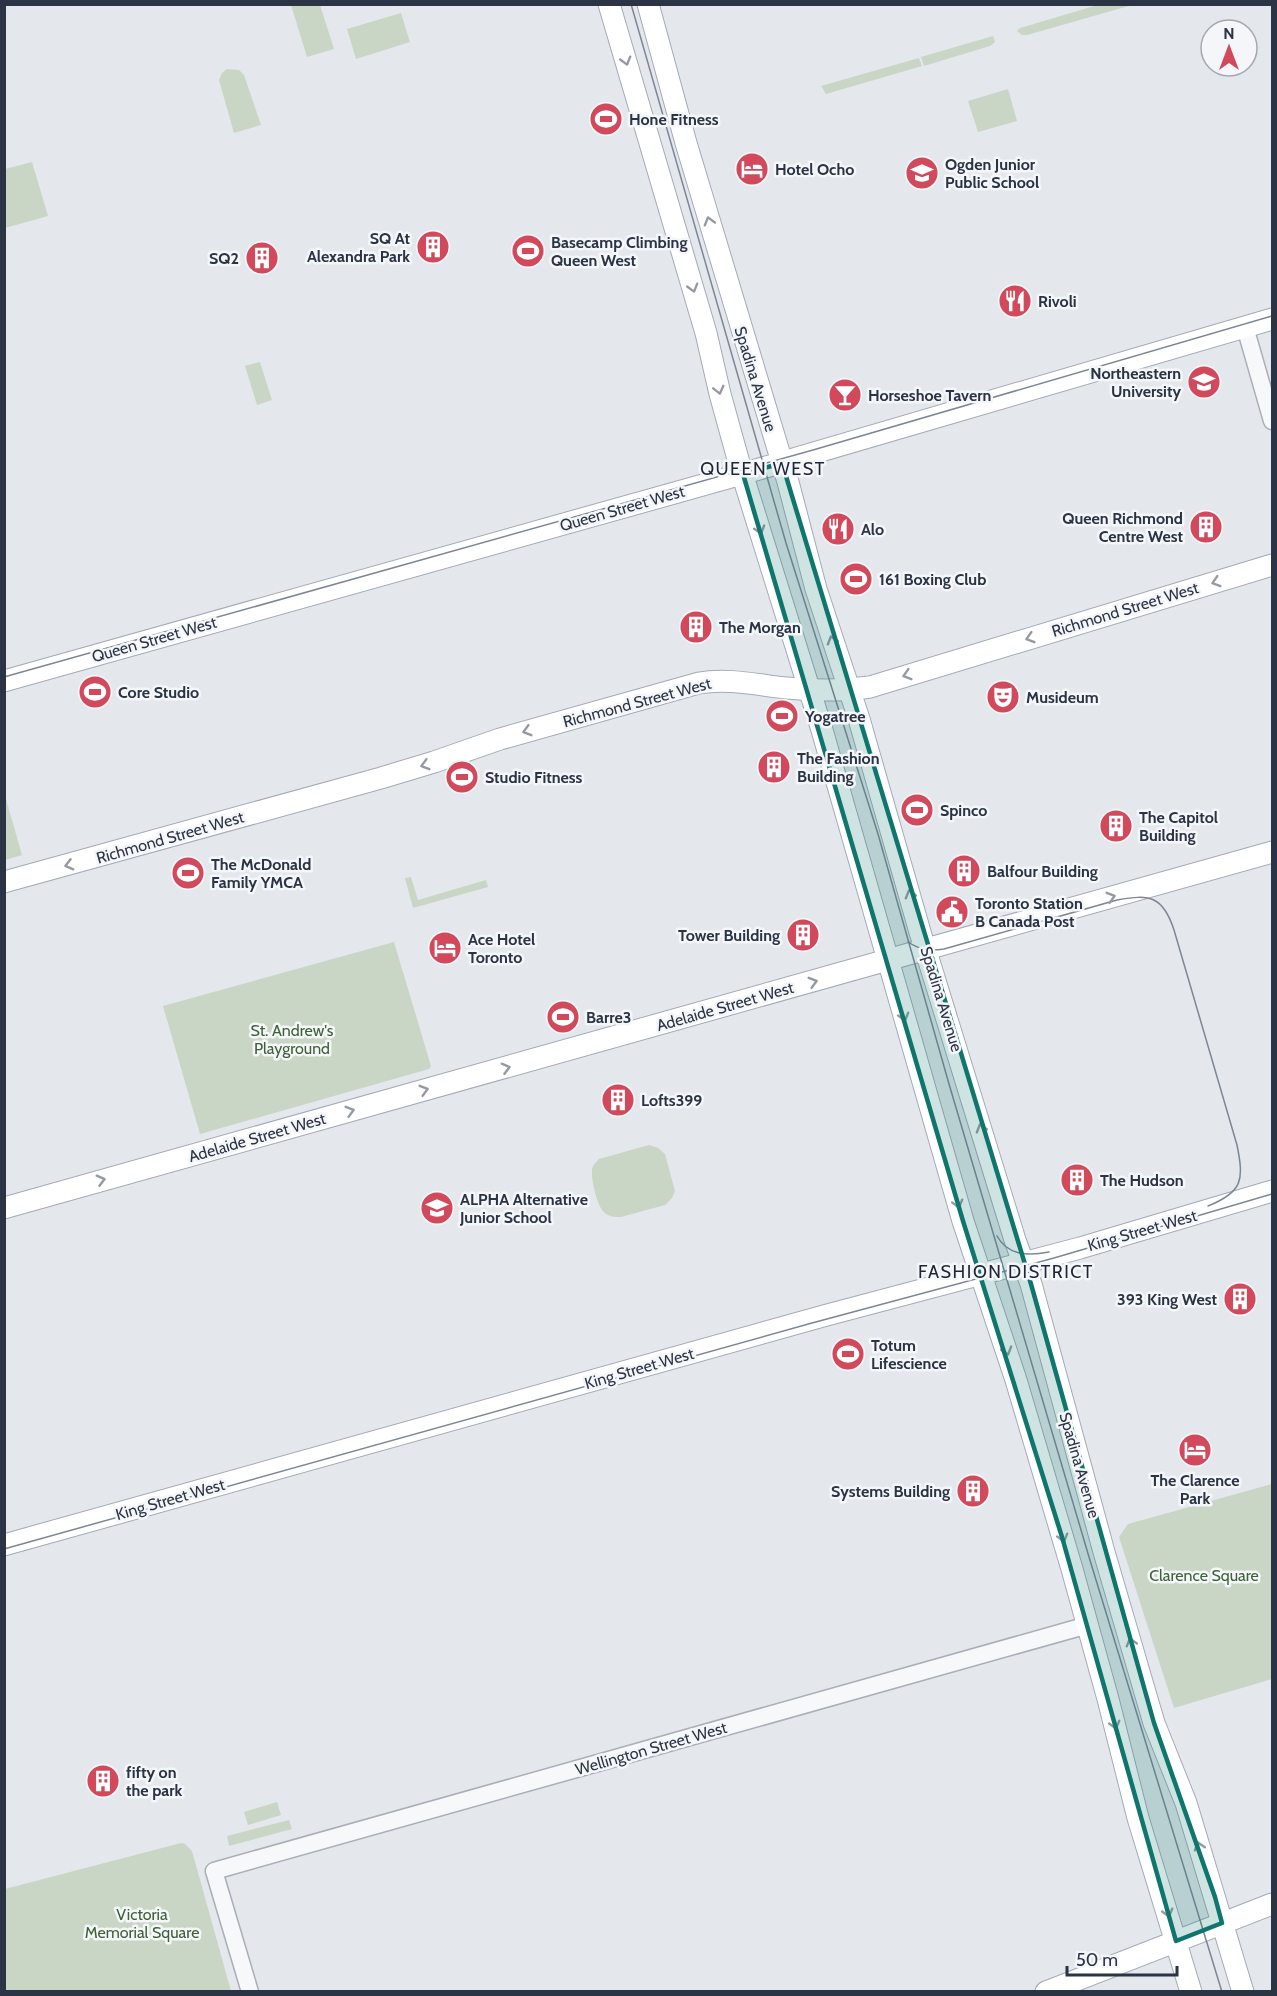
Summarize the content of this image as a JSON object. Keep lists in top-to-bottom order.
{
  "streets": {
    "main road": [
      "Spadina Avenue",
      "Queen Street West",
      "Richmond Street West",
      "Adelaide Street West",
      "King Street West"
    ],
    "street": ["Wellington Street West"]
  },
  "crossings": [
    ["Spadina Avenue", "Queen Street West"],
    ["Spadina Avenue", "Richmond Street West"],
    ["Spadina Avenue", "Adelaide Street West"],
    ["Spadina Avenue", "King Street West"]
  ],
  "one_way": ["Richmond Street West", "Adelaide Street West"],
  "districts": ["QUEEN WEST", "FASHION DISTRICT"],
  "parks": ["St. Andrew's Playground", "Clarence Square", "Victoria Memorial Square"],
  "places": {
    "sports": [
      "Hone Fitness",
      "Basecamp Climbing Queen West",
      "161 Boxing Club",
      "Core Studio",
      "Yogatree",
      "Studio Fitness",
      "Spinco",
      "The McDonald Family YMCA",
      "Barre3",
      "Totum Lifescience"
    ],
    "hotel": ["Hotel Ocho", "Ace Hotel Toronto", "The Clarence Park"],
    "school or university": ["Ogden Junior Public School", "Northeastern University", "ALPHA Alternative Junior School"],
    "building": [
      "SQ At Alexandra Park",
      "SQ2",
      "Queen Richmond Centre West",
      "The Morgan",
      "The Fashion Building",
      "The Capitol Building",
      "Balfour Building",
      "Tower Building",
      "Lofts399",
      "The Hudson",
      "393 King West",
      "Systems Building",
      "fifty on the park"
    ],
    "restaurant": ["Rivoli", "Alo"],
    "bar": ["Horseshoe Tavern"],
    "theatre": ["Musideum"],
    "public building": ["Toronto Station B Canada Post"]
  },
  "scale_bar": "50 m",
  "north": "top"
}
